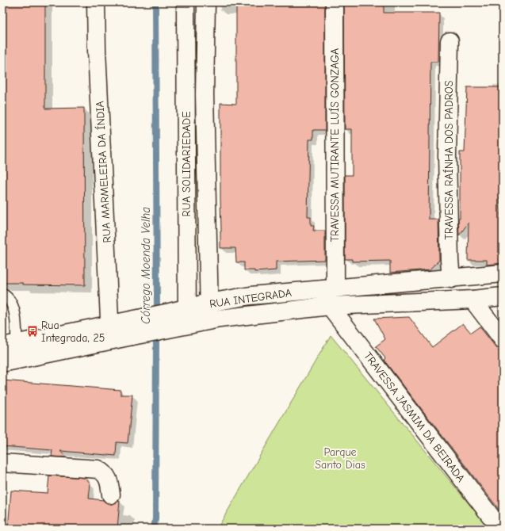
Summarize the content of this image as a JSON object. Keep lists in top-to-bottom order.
{
  "streets": {
    "main road": [
      "TRAVESSA MUTIRANTE LUÍS GONZAGA",
      "TRAVESSA RAÍNHA DOS PADROS",
      "RUA SOLIDARIEDADE",
      "RUA MARMELEIRA DA ÍNDIA",
      "RUA INTEGRADA",
      "TRAVESSA JASMIM DA BEIRADA"
    ]
  },
  "crossings": [
    ["TRAVESSA MUTIRANTE LUÍS GONZAGA", "RUA INTEGRADA"],
    ["TRAVESSA RAÍNHA DOS PADROS", "RUA INTEGRADA"],
    ["RUA SOLIDARIEDADE", "RUA INTEGRADA"],
    ["RUA MARMELEIRA DA ÍNDIA", "RUA INTEGRADA"],
    ["RUA INTEGRADA", "TRAVESSA JASMIM DA BEIRADA"]
  ],
  "water": ["Córrego Moenda Velha"],
  "parks": ["Parque Santo Dias"],
  "places": {
    "bus stop": ["Rua Integrada, 25"]
  }
}
